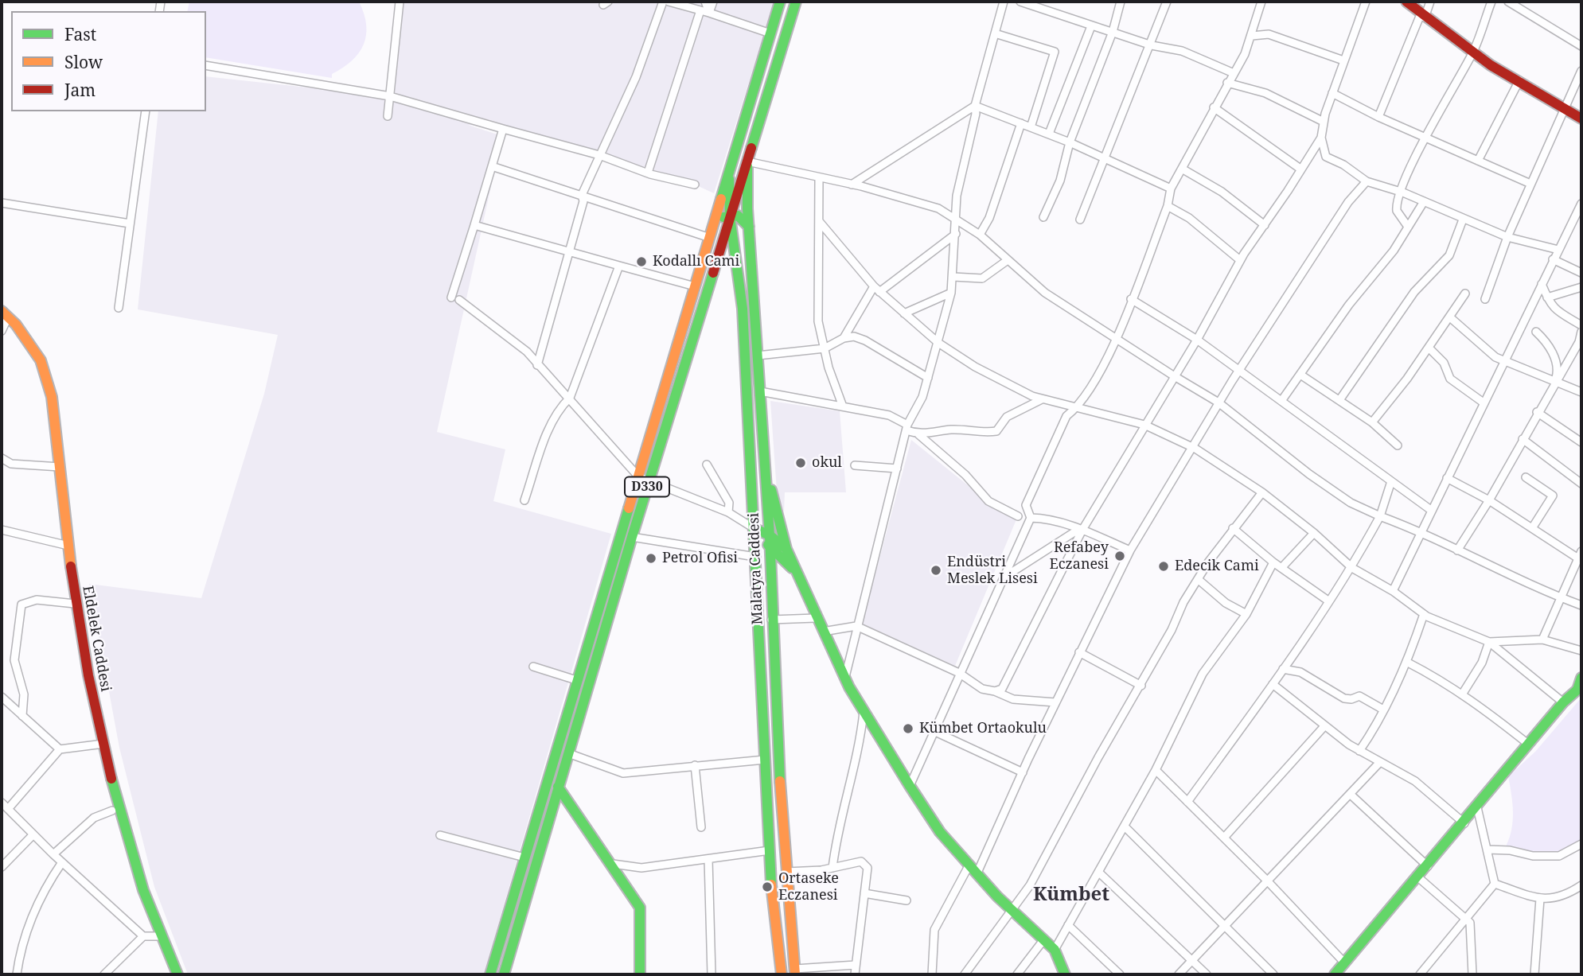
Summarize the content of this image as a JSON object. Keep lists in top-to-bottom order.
{
  "streets": {
    "street": ["D330", "Malatya Caddesi", "Eldelek Caddesi"]
  },
  "crossings": [
    ["D330", "Malatya Caddesi"]
  ],
  "districts": ["Kümbet"],
  "places": [
    "Kodallı Cami",
    "okul",
    "Refabey Eczanesi",
    "Petrol Ofisi",
    "Edecik Cami",
    "Endüstri Meslek Lisesi",
    "Kümbet Ortaokulu",
    "Ortaseke Eczanesi"
  ],
  "legend": ["Fast", "Slow", "Jam"]
}
